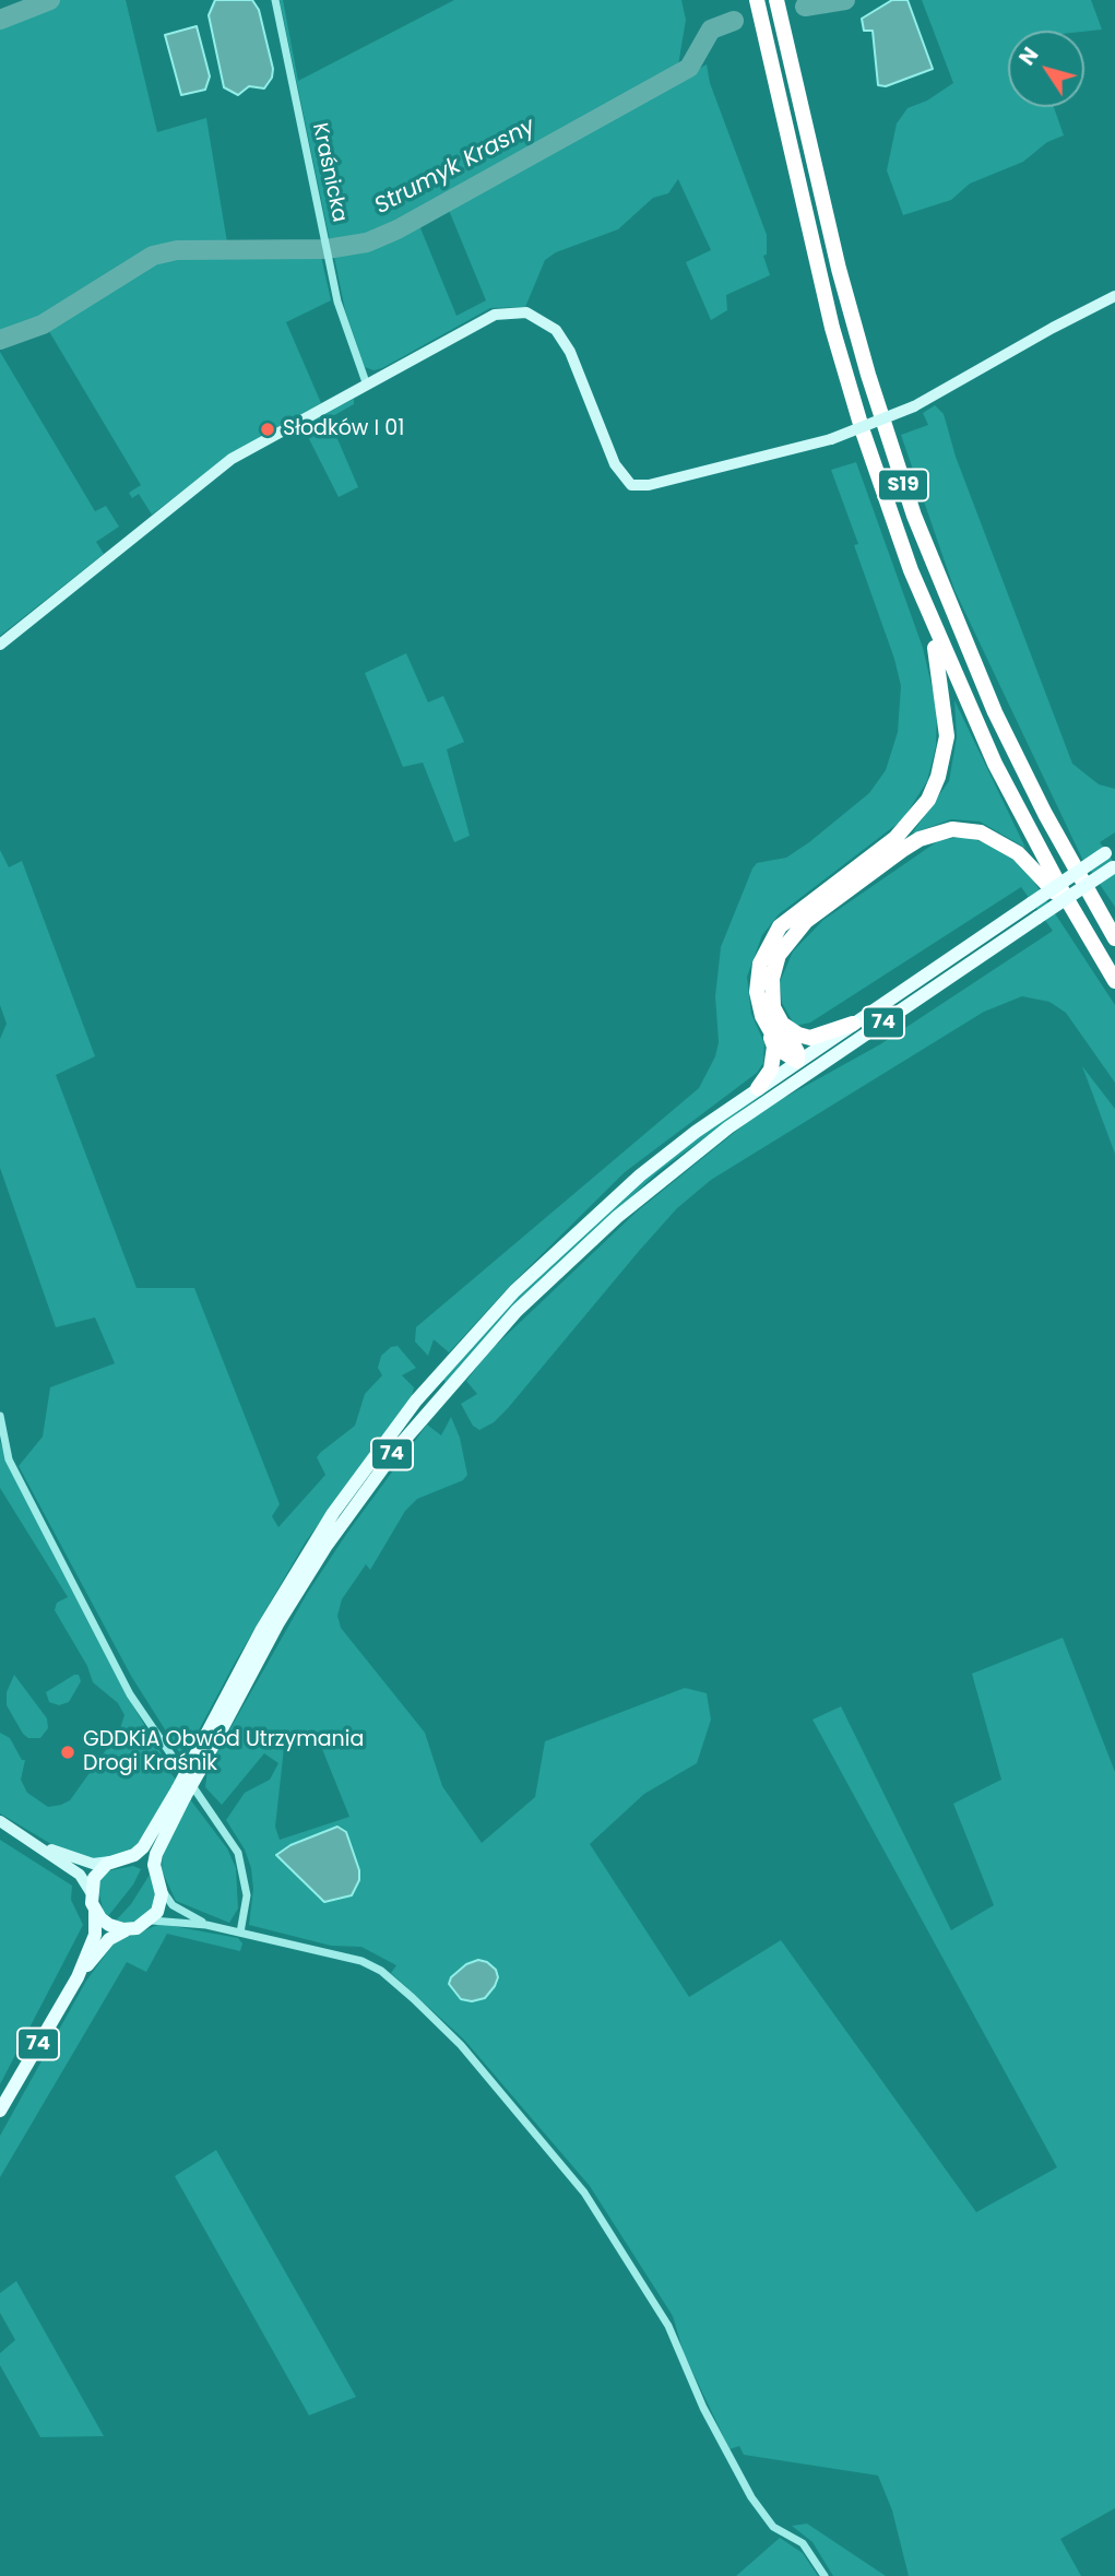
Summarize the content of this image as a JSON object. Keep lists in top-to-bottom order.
{
  "streets": {
    "highway": ["S19"],
    "main road": ["74"],
    "street": ["Kraśnicka"]
  },
  "water": ["Strumyk Krasny"],
  "places": ["Słodków I 01", "GDDKiA Obwód Utrzymania Drogi Kraśnik"],
  "north": "top left"
}
